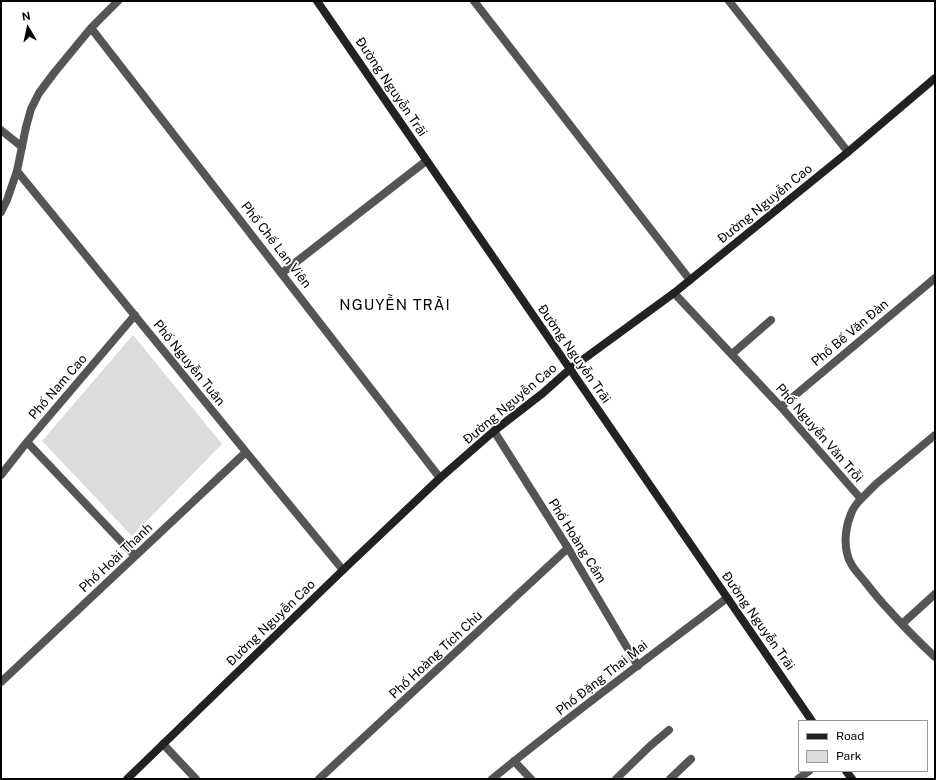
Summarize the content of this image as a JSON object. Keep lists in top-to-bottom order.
{
  "streets": {
    "main road": ["Đường Nguyễn Trãi", "Đường Nguyễn Cao"],
    "street": [
      "Phố Chế Lan Viên",
      "Phố Bế Văn Đàn",
      "Phố Nguyễn Tuân",
      "Phố Nam Cao",
      "Phố Nguyễn Văn Trỗi",
      "Phố Hoàng Cầm",
      "Phố Hoài Thanh",
      "Phố Hoàng Tích Chù",
      "Phố Đặng Thai Mai"
    ]
  },
  "crossings": [
    ["Đường Nguyễn Trãi", "Đường Nguyễn Cao"],
    ["Đường Nguyễn Trãi", "Phố Đặng Thai Mai"],
    ["Đường Nguyễn Cao", "Phố Chế Lan Viên"],
    ["Đường Nguyễn Cao", "Phố Nguyễn Tuân"],
    ["Đường Nguyễn Cao", "Phố Nguyễn Văn Trỗi"],
    ["Đường Nguyễn Cao", "Phố Hoàng Cầm"],
    ["Phố Bế Văn Đàn", "Phố Nguyễn Văn Trỗi"],
    ["Phố Nguyễn Tuân", "Phố Nam Cao"],
    ["Phố Nguyễn Tuân", "Phố Hoài Thanh"],
    ["Phố Hoàng Cầm", "Phố Hoàng Tích Chù"],
    ["Phố Hoàng Cầm", "Phố Đặng Thai Mai"]
  ],
  "districts": ["NGUYỄN TRÃI"],
  "legend": ["Road", "Park"],
  "north": "top"
}
